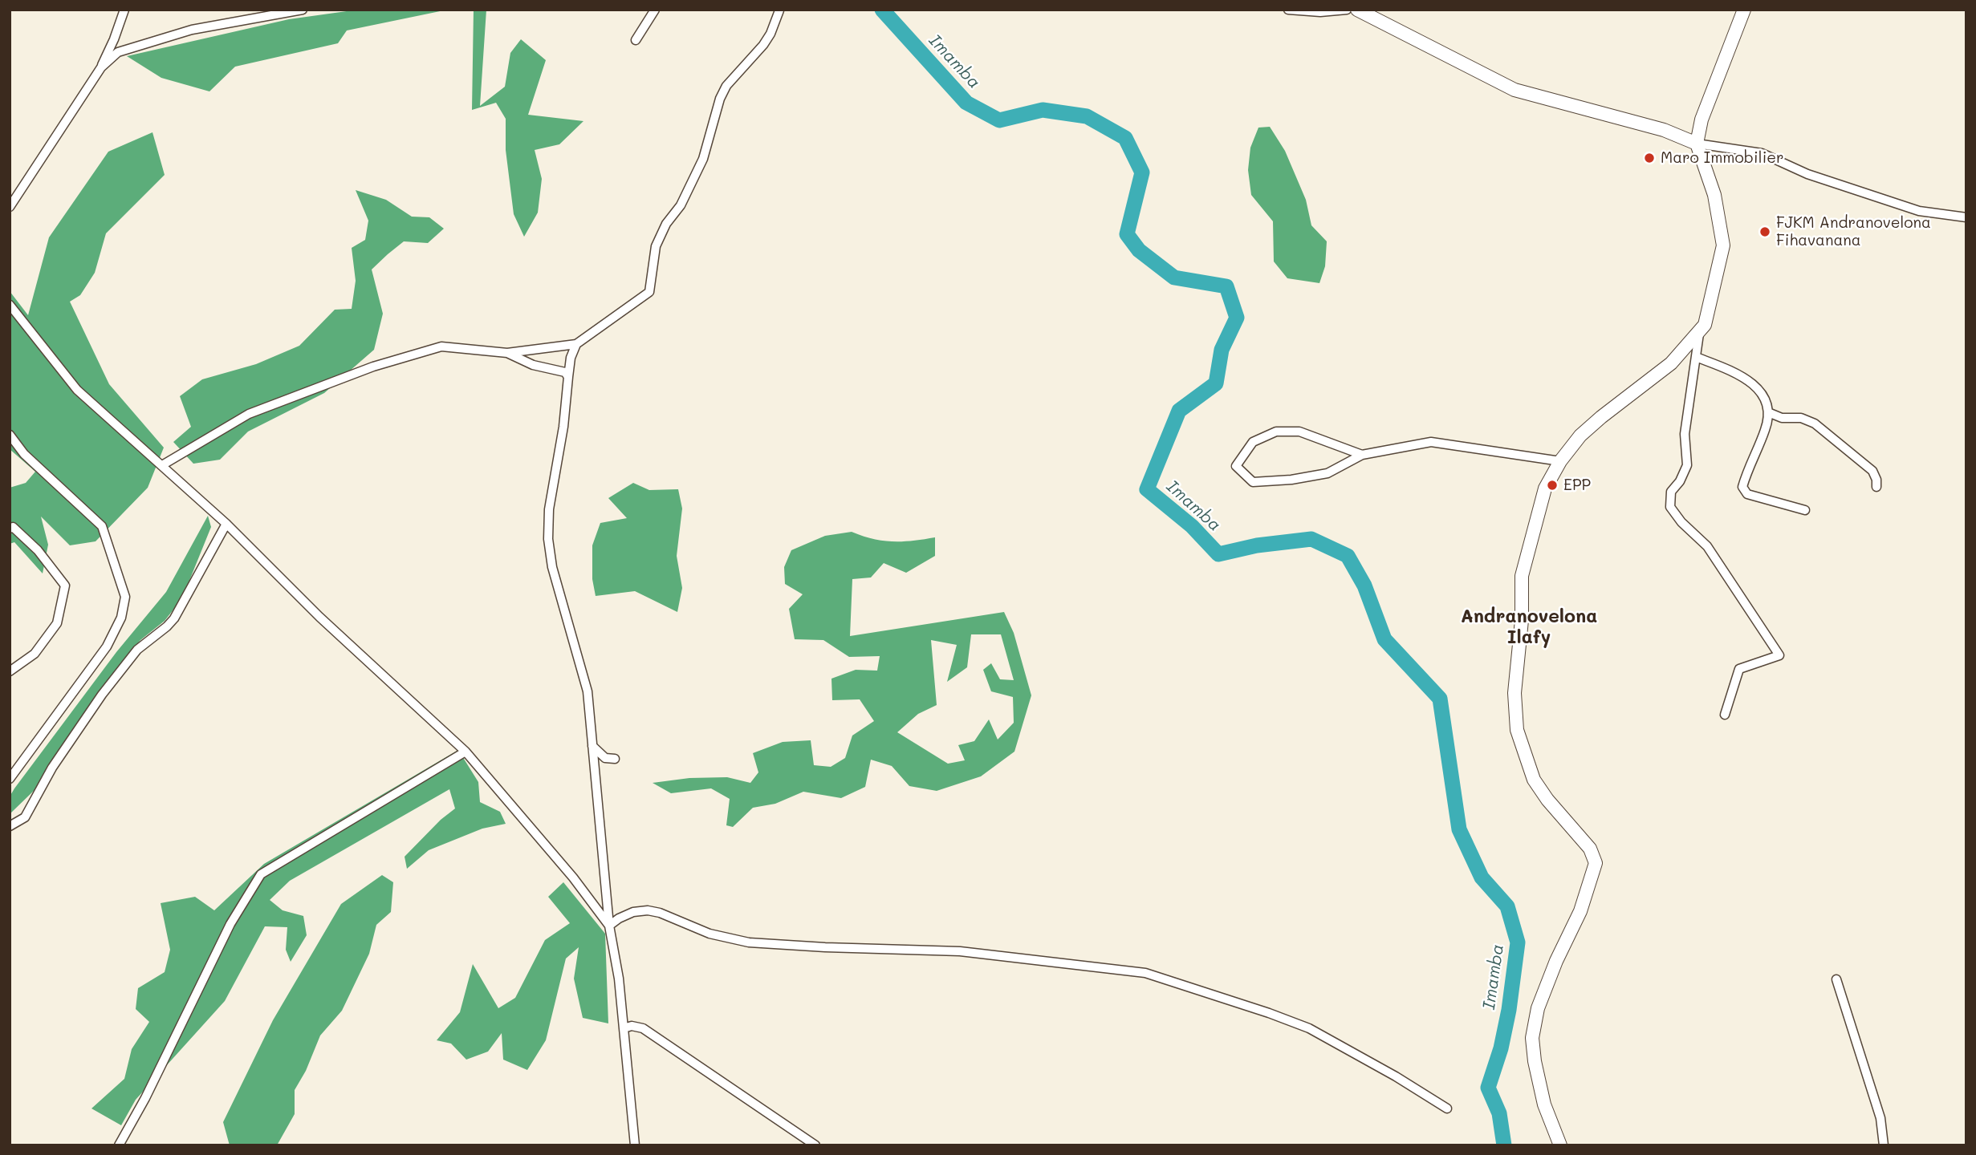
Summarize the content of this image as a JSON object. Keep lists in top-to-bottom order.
{
  "districts": ["Andranovelona Ilafy"],
  "water": ["Imamba"],
  "places": ["Maro Immobilier", "FJKM Andranovelona Fihavanana", "EPP"]
}
